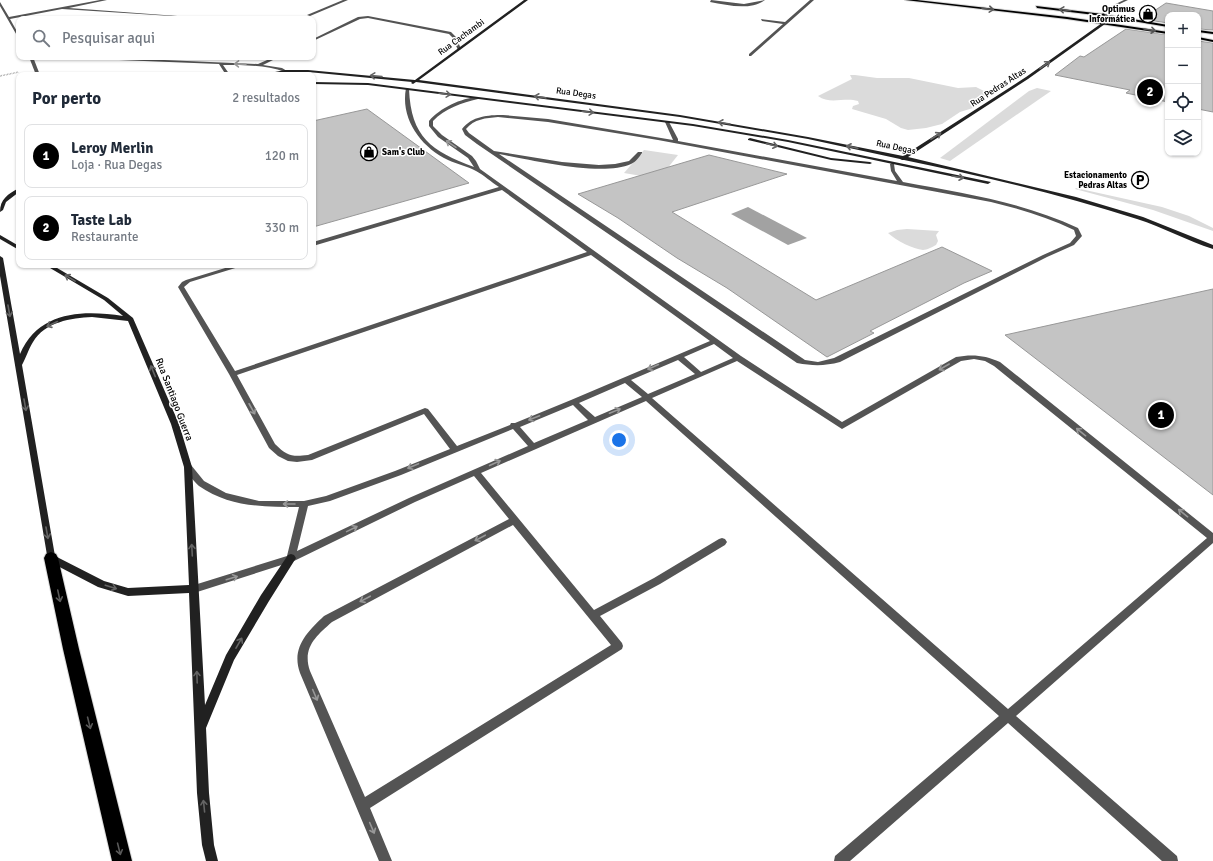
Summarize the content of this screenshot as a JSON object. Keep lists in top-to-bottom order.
{
  "streets": {
    "main road": [
      "Rua Cachambi",
      "Rua Pedras Altas",
      "Rua Degas",
      "Rua Santiago Guerra"
    ]
  },
  "crossings": [
    ["Rua Cachambi", "Rua Degas"],
    ["Rua Pedras Altas", "Rua Degas"]
  ],
  "one_way": ["Rua Pedras Altas", "Rua Santiago Guerra"],
  "places": {
    "shop": ["Optimus Informática", "Sam's Club"],
    "parking": ["Estacionamento Pedras Altas"]
  },
  "page": {
    "map_buttons": ["+", "−"],
    "search": "Pesquisar aqui",
    "heading": ["Por perto", "2 resultados"],
    "pins": ["2", "1"],
    "list": [
      {
        "mark": "1",
        "name": "Leroy Merlin",
        "note": "Loja · Rua Degas",
        "value": "120 m"
      },
      {
        "mark": "2",
        "name": "Taste Lab",
        "note": "Restaurante",
        "value": "330 m"
      }
    ]
  }
}
